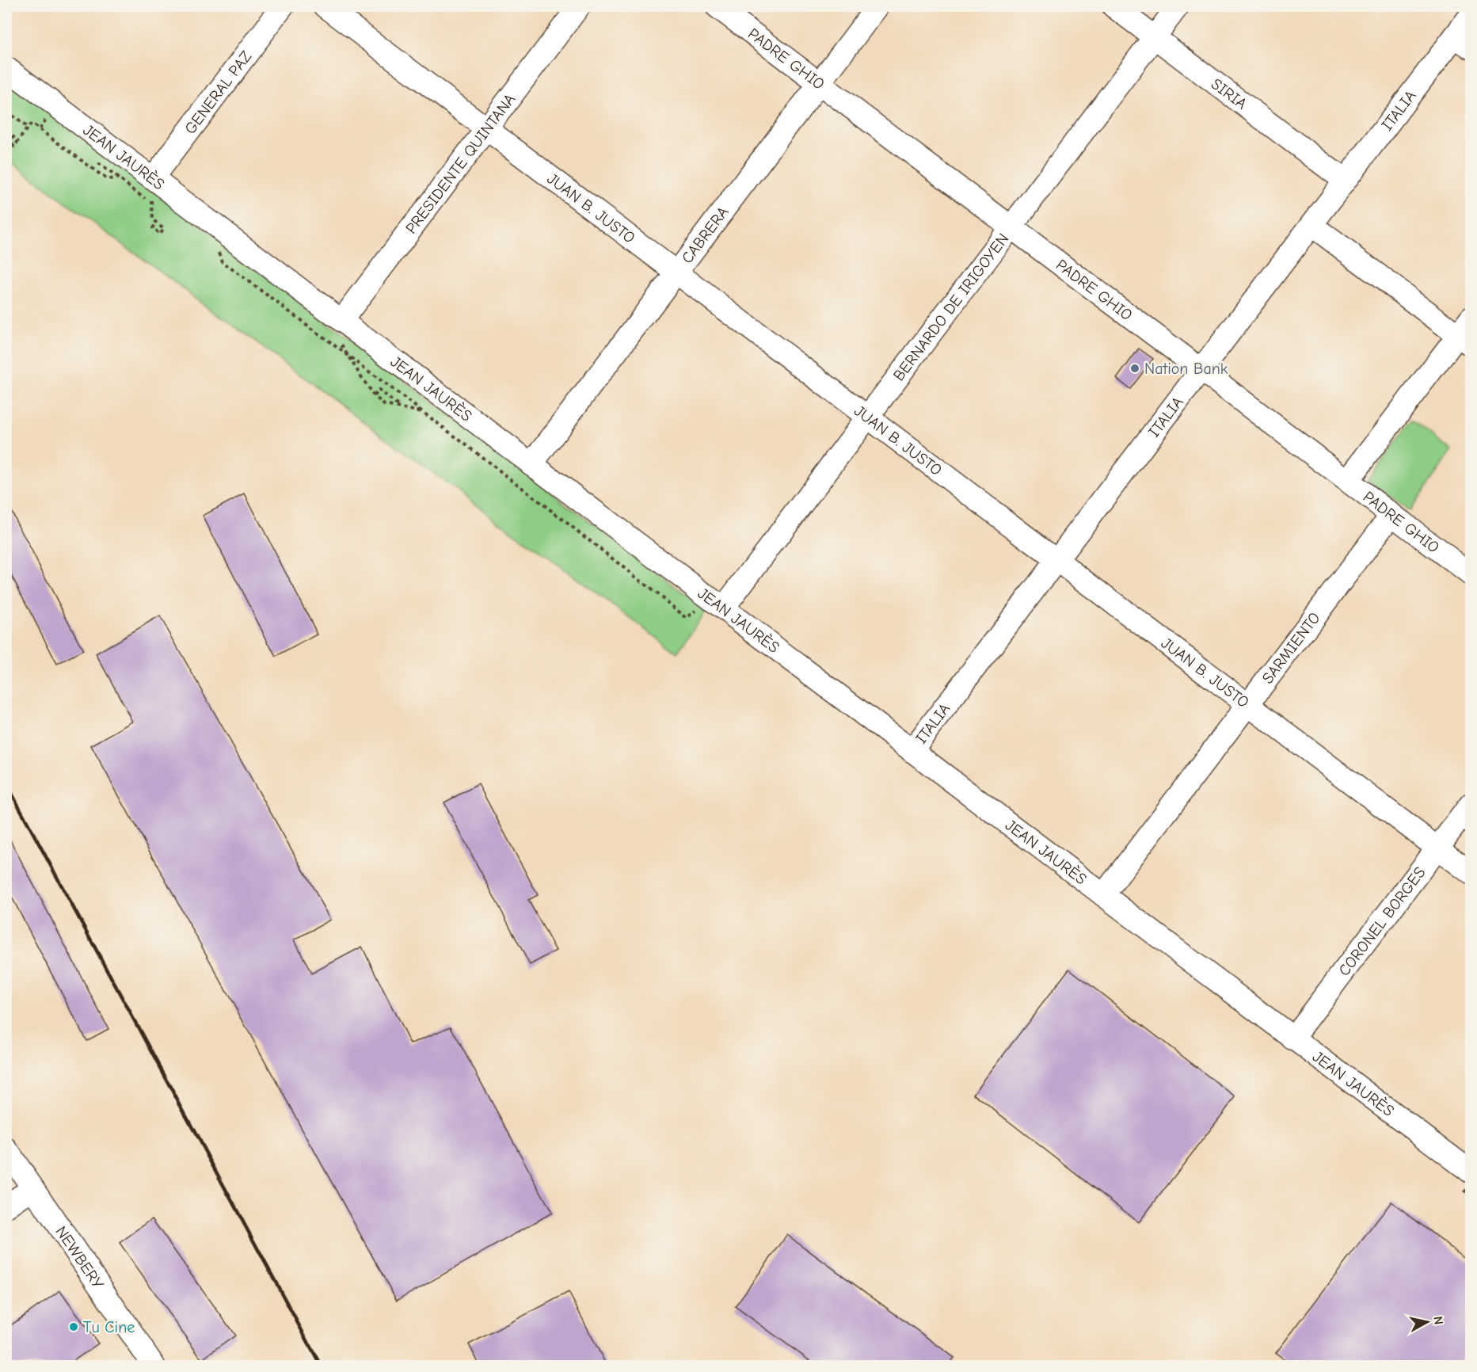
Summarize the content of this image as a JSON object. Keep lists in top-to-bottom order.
{
  "streets": {
    "street": [
      "PADRE GHIO",
      "GENERAL PAZ",
      "SIRIA",
      "ITALIA",
      "JEAN JAURÈS",
      "PRESIDENTE QUINTANA",
      "JUAN B. JUSTO",
      "CABRERA",
      "BERNARDO DE IRIGOYEN",
      "SARMIENTO",
      "CORONEL BORGES",
      "NEWBERY"
    ]
  },
  "crossings": [
    ["PADRE GHIO", "ITALIA"],
    ["PADRE GHIO", "CABRERA"],
    ["PADRE GHIO", "BERNARDO DE IRIGOYEN"],
    ["PADRE GHIO", "SARMIENTO"],
    ["GENERAL PAZ", "JEAN JAURÈS"],
    ["SIRIA", "ITALIA"],
    ["SIRIA", "BERNARDO DE IRIGOYEN"],
    ["ITALIA", "JEAN JAURÈS"],
    ["ITALIA", "JUAN B. JUSTO"],
    ["JEAN JAURÈS", "PRESIDENTE QUINTANA"],
    ["JEAN JAURÈS", "CABRERA"],
    ["JEAN JAURÈS", "BERNARDO DE IRIGOYEN"],
    ["JEAN JAURÈS", "SARMIENTO"],
    ["JEAN JAURÈS", "CORONEL BORGES"],
    ["PRESIDENTE QUINTANA", "JUAN B. JUSTO"],
    ["JUAN B. JUSTO", "CABRERA"],
    ["JUAN B. JUSTO", "BERNARDO DE IRIGOYEN"],
    ["JUAN B. JUSTO", "SARMIENTO"],
    ["JUAN B. JUSTO", "CORONEL BORGES"]
  ],
  "places": ["Nation Bank", "Tu Cine"],
  "north": "right"
}
